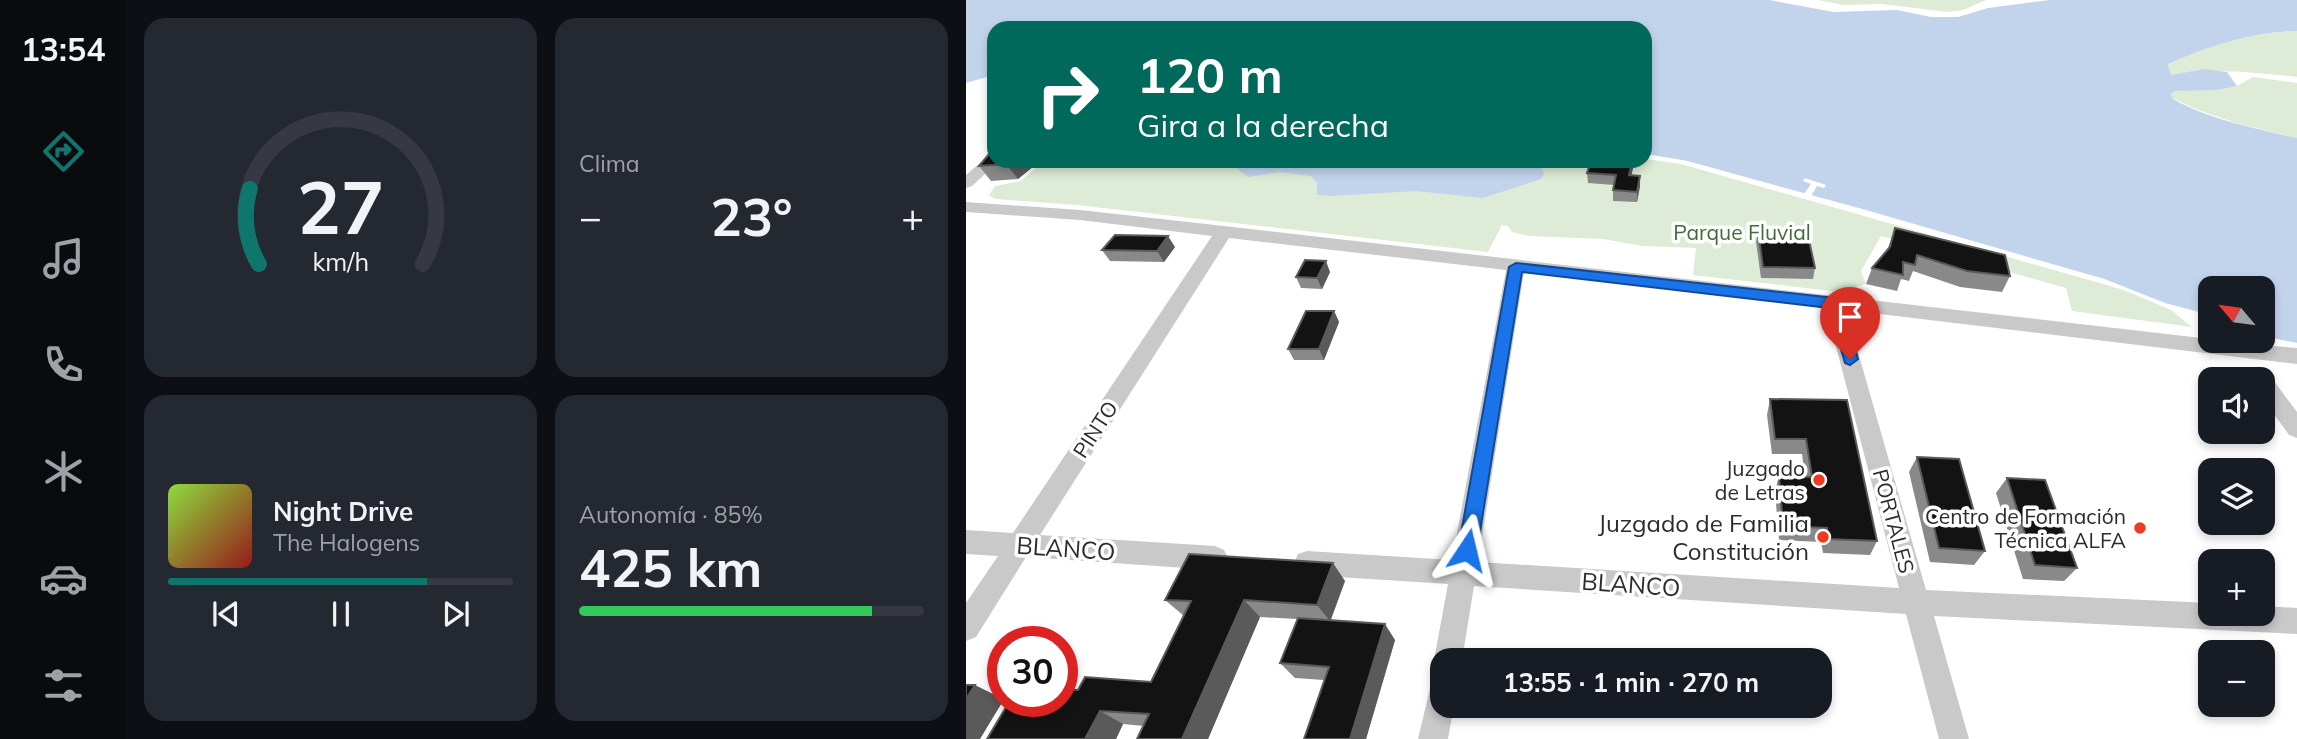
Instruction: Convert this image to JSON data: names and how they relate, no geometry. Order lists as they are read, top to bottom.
{
  "streets": {
    "street": ["PINTO", "PORTALES", "BLANCO"]
  },
  "crossings": [
    ["PINTO", "BLANCO"],
    ["PORTALES", "BLANCO"]
  ],
  "parks": ["Parque Fluvial"],
  "places": ["Juzgado de Letras", "Centro de Formación Técnica ALFA", "Juzgado de Familia Constitución"],
  "north": "top left",
  "page": {
    "tabs": "13:54",
    "tile": [
      "Clima",
      ["Autonomía · 85%", "425 km"]
    ],
    "turn": ["120 m", "Gira a la derecha"],
    "heat": ["−", "23°", "+"],
    "map_buttons": ["+", "−"],
    "song": ["Night Drive", "The Halogens"],
    "limit": "30",
    "trip": "13:55 · 1 min · 270 m",
    "gauge": ["27", "km/h"]
  }
}
